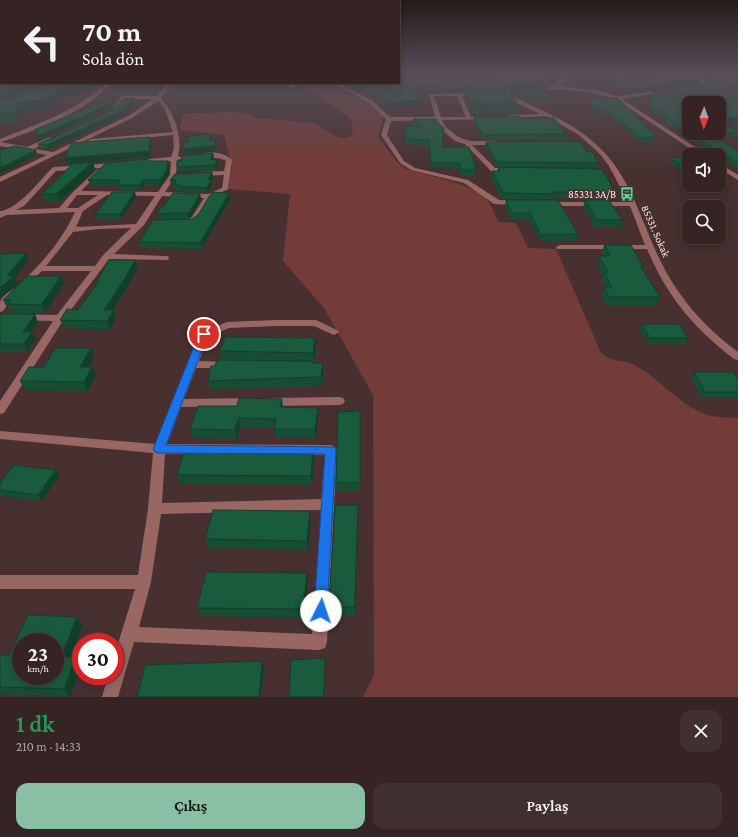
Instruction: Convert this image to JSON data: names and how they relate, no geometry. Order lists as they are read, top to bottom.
{
  "streets": {
    "street": ["85331. Sokak"]
  },
  "places": {
    "bus stop": ["85331 3A/B"]
  },
  "north": "bottom",
  "page": {
    "turn": ["70 m", "Sola dön"],
    "speed": "23 km/h",
    "limit": "30",
    "heading": ["1 dk", "210 m · 14:33"],
    "buttons": ["Çıkış", "Paylaş"]
  }
}
